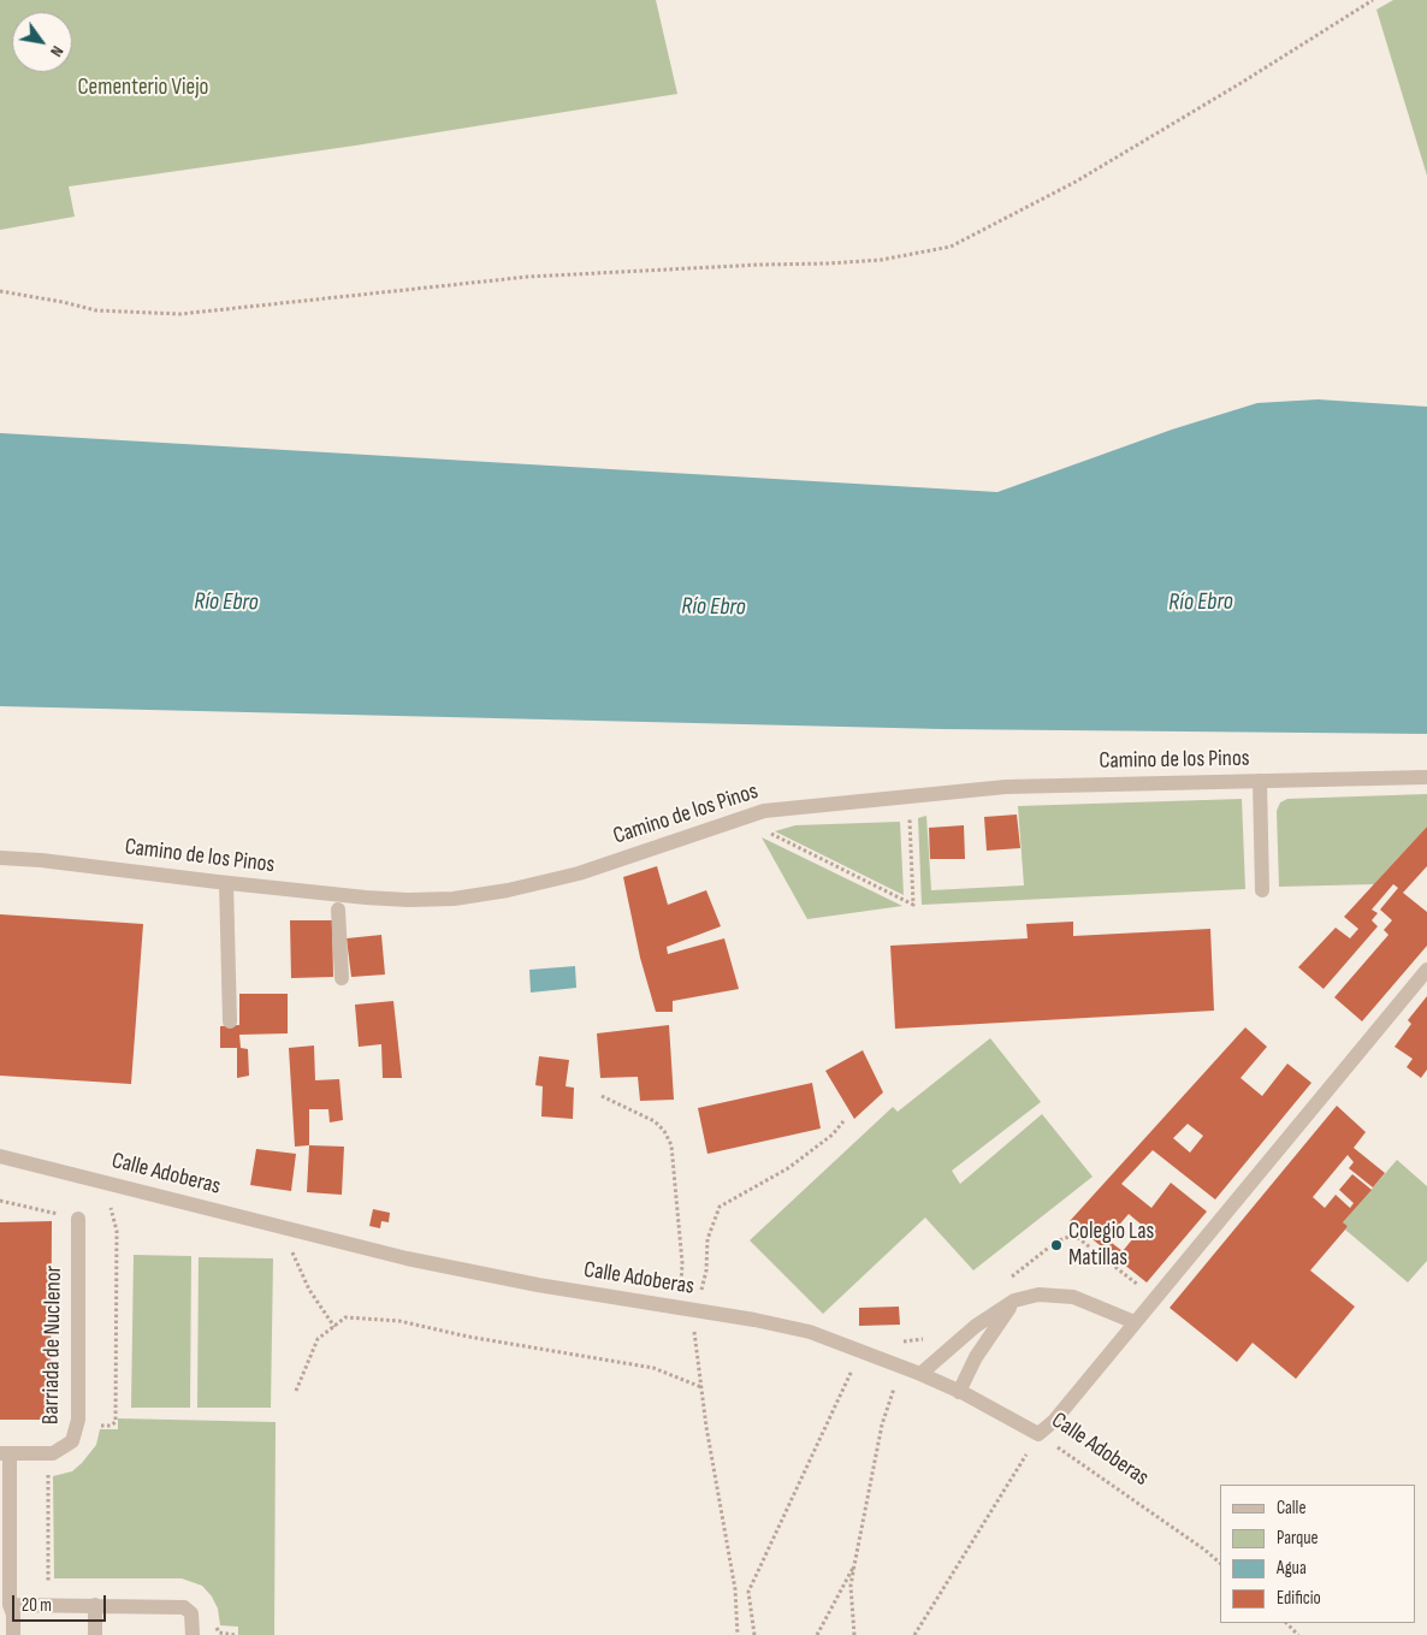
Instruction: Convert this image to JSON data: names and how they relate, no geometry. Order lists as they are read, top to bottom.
{
  "streets": {
    "street": ["Camino de los Pinos", "Calle Adoberas", "Barriada de Nuclenor"]
  },
  "water": ["Río Ebro"],
  "parks": ["Cementerio Viejo"],
  "places": ["Colegio Las Matillas"],
  "legend": [
    "Calle",
    "Parque",
    "Agua",
    "Edificio"
  ],
  "scale_bar": "20 m",
  "north": "bottom right"
}
